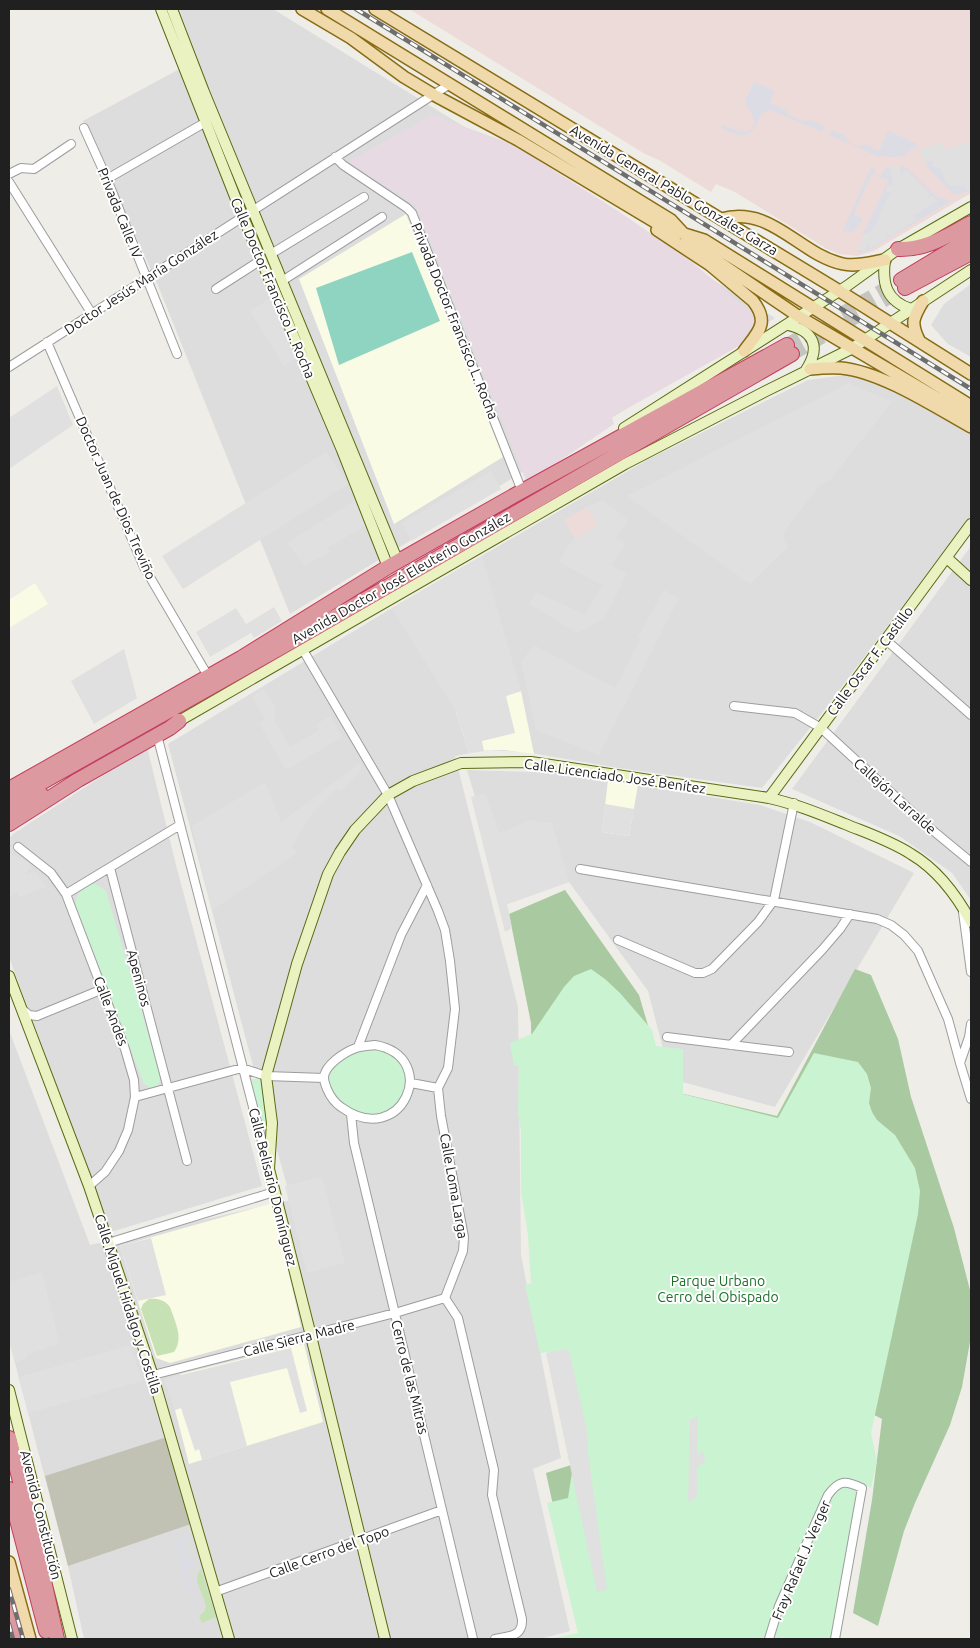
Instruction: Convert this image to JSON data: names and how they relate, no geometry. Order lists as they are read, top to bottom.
{
  "streets": {
    "highway": ["Avenida Doctor José Eleuterio González", "Avenida Constitución"],
    "main road": ["Avenida General Pablo González Garza"],
    "street": [
      "Privada Calle IV",
      "Doctor Jesús María González",
      "Calle Doctor Francisco L. Rocha",
      "Privada Doctor Francisco L. Rocha",
      "Doctor Juan de Dios Treviño",
      "Calle Oscar F. Castillo",
      "Calle Licenciado José Benítez",
      "Callejón Larralde",
      "Apeninos",
      "Calle Andes",
      "Calle Loma Larga",
      "Calle Belisario Domínguez",
      "Calle Miguel Hidalgo y Costilla",
      "Calle Sierra Madre",
      "Cerro de las Mitras",
      "Calle Cerro del Topo",
      "Fray Rafael J. Verger"
    ]
  },
  "crossings": [
    ["Avenida General Pablo González Garza", "Doctor Jesús María González"],
    ["Avenida General Pablo González Garza", "Avenida Doctor José Eleuterio González"],
    ["Privada Calle IV", "Doctor Jesús María González"],
    ["Doctor Jesús María González", "Calle Doctor Francisco L. Rocha"],
    ["Doctor Jesús María González", "Privada Doctor Francisco L. Rocha"],
    ["Doctor Jesús María González", "Doctor Juan de Dios Treviño"],
    ["Calle Doctor Francisco L. Rocha", "Avenida Doctor José Eleuterio González"],
    ["Privada Doctor Francisco L. Rocha", "Avenida Doctor José Eleuterio González"],
    ["Doctor Juan de Dios Treviño", "Avenida Doctor José Eleuterio González"],
    ["Calle Oscar F. Castillo", "Calle Licenciado José Benítez"],
    ["Calle Oscar F. Castillo", "Callejón Larralde"],
    ["Calle Licenciado José Benítez", "Calle Belisario Domínguez"],
    ["Calle Andes", "Calle Miguel Hidalgo y Costilla"],
    ["Calle Loma Larga", "Calle Sierra Madre"],
    ["Calle Belisario Domínguez", "Calle Sierra Madre"],
    ["Calle Belisario Domínguez", "Calle Cerro del Topo"],
    ["Calle Miguel Hidalgo y Costilla", "Calle Sierra Madre"],
    ["Calle Miguel Hidalgo y Costilla", "Calle Cerro del Topo"],
    ["Calle Sierra Madre", "Cerro de las Mitras"],
    ["Cerro de las Mitras", "Calle Cerro del Topo"]
  ],
  "parks": ["Parque Urbano Cerro del Obispado"]
}
